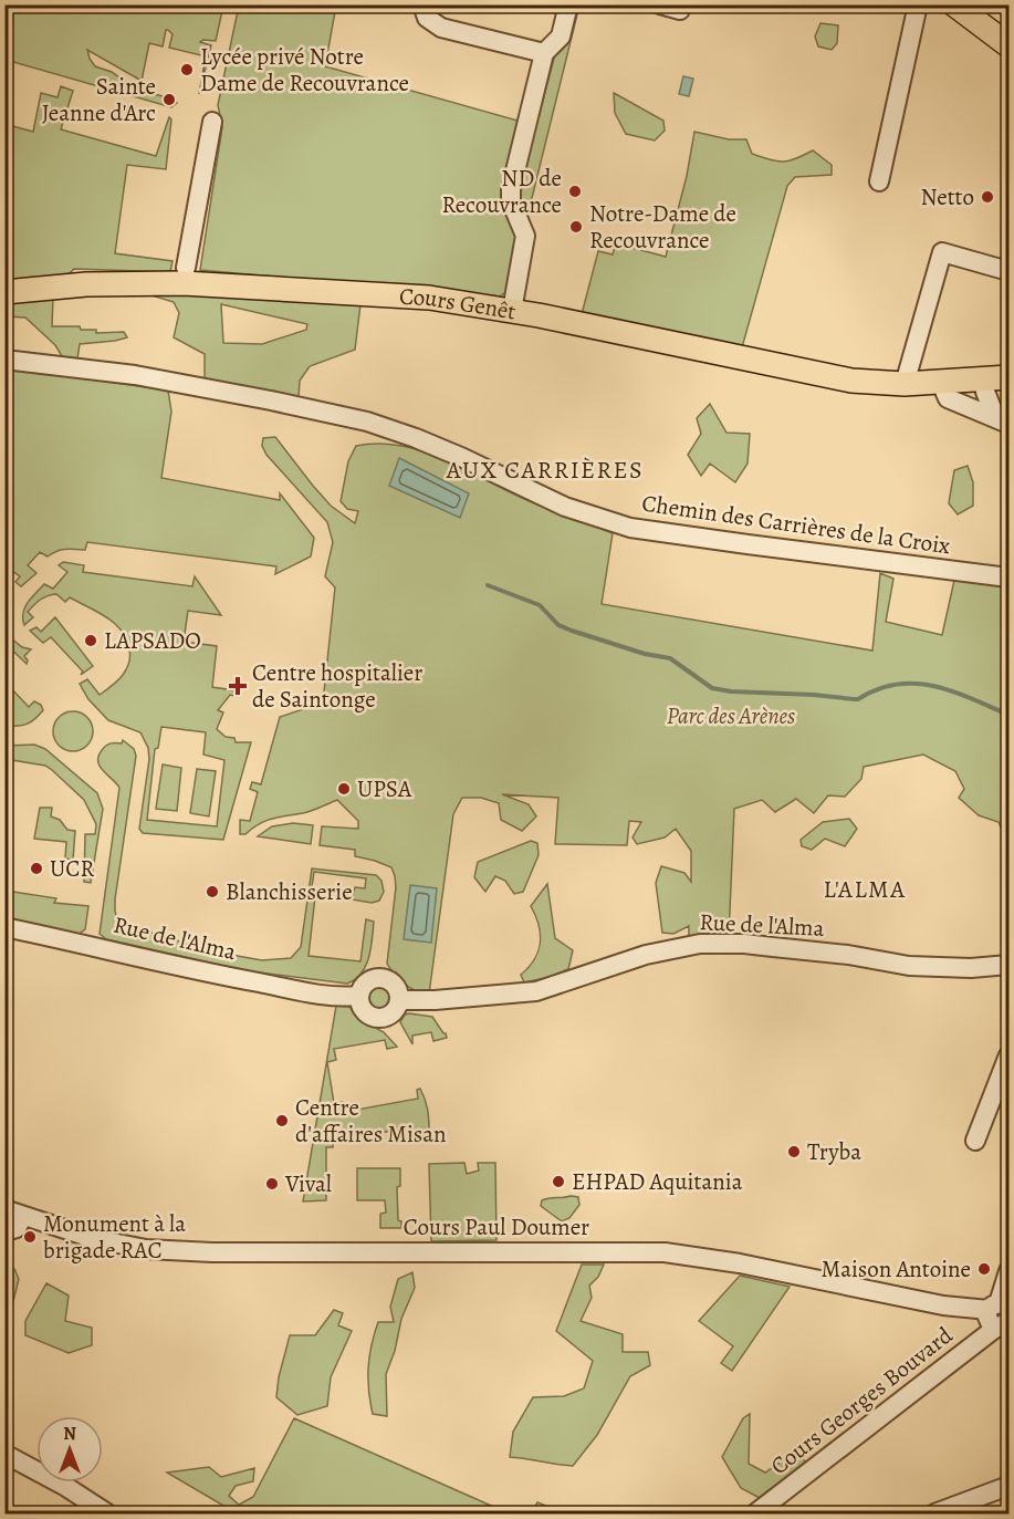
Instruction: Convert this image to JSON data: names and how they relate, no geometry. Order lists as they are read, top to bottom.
{
  "streets": {
    "main road": ["Cours Genêt"],
    "street": [
      "Chemin des Carrières de la Croix",
      "Rue de l'Alma",
      "Cours Paul Doumer",
      "Cours Georges Bouvard"
    ]
  },
  "districts": ["AUX CARRIÈRES", "L'ALMA"],
  "parks": ["Parc des Arènes"],
  "places": {
    "other": [
      "Lycée privé Notre Dame de Recouvrance",
      "Sainte Jeanne d'Arc",
      "ND de Recouvrance",
      "Netto",
      "Notre-Dame de Recouvrance",
      "LAPSADO",
      "UPSA",
      "UCR",
      "Blanchisserie",
      "Centre d'affaires Misan",
      "Tryba",
      "EHPAD Aquitania",
      "Vival",
      "Monument à la brigade RAC",
      "Maison Antoine"
    ],
    "health": ["Centre hospitalier de Saintonge"]
  },
  "north": "top"
}
